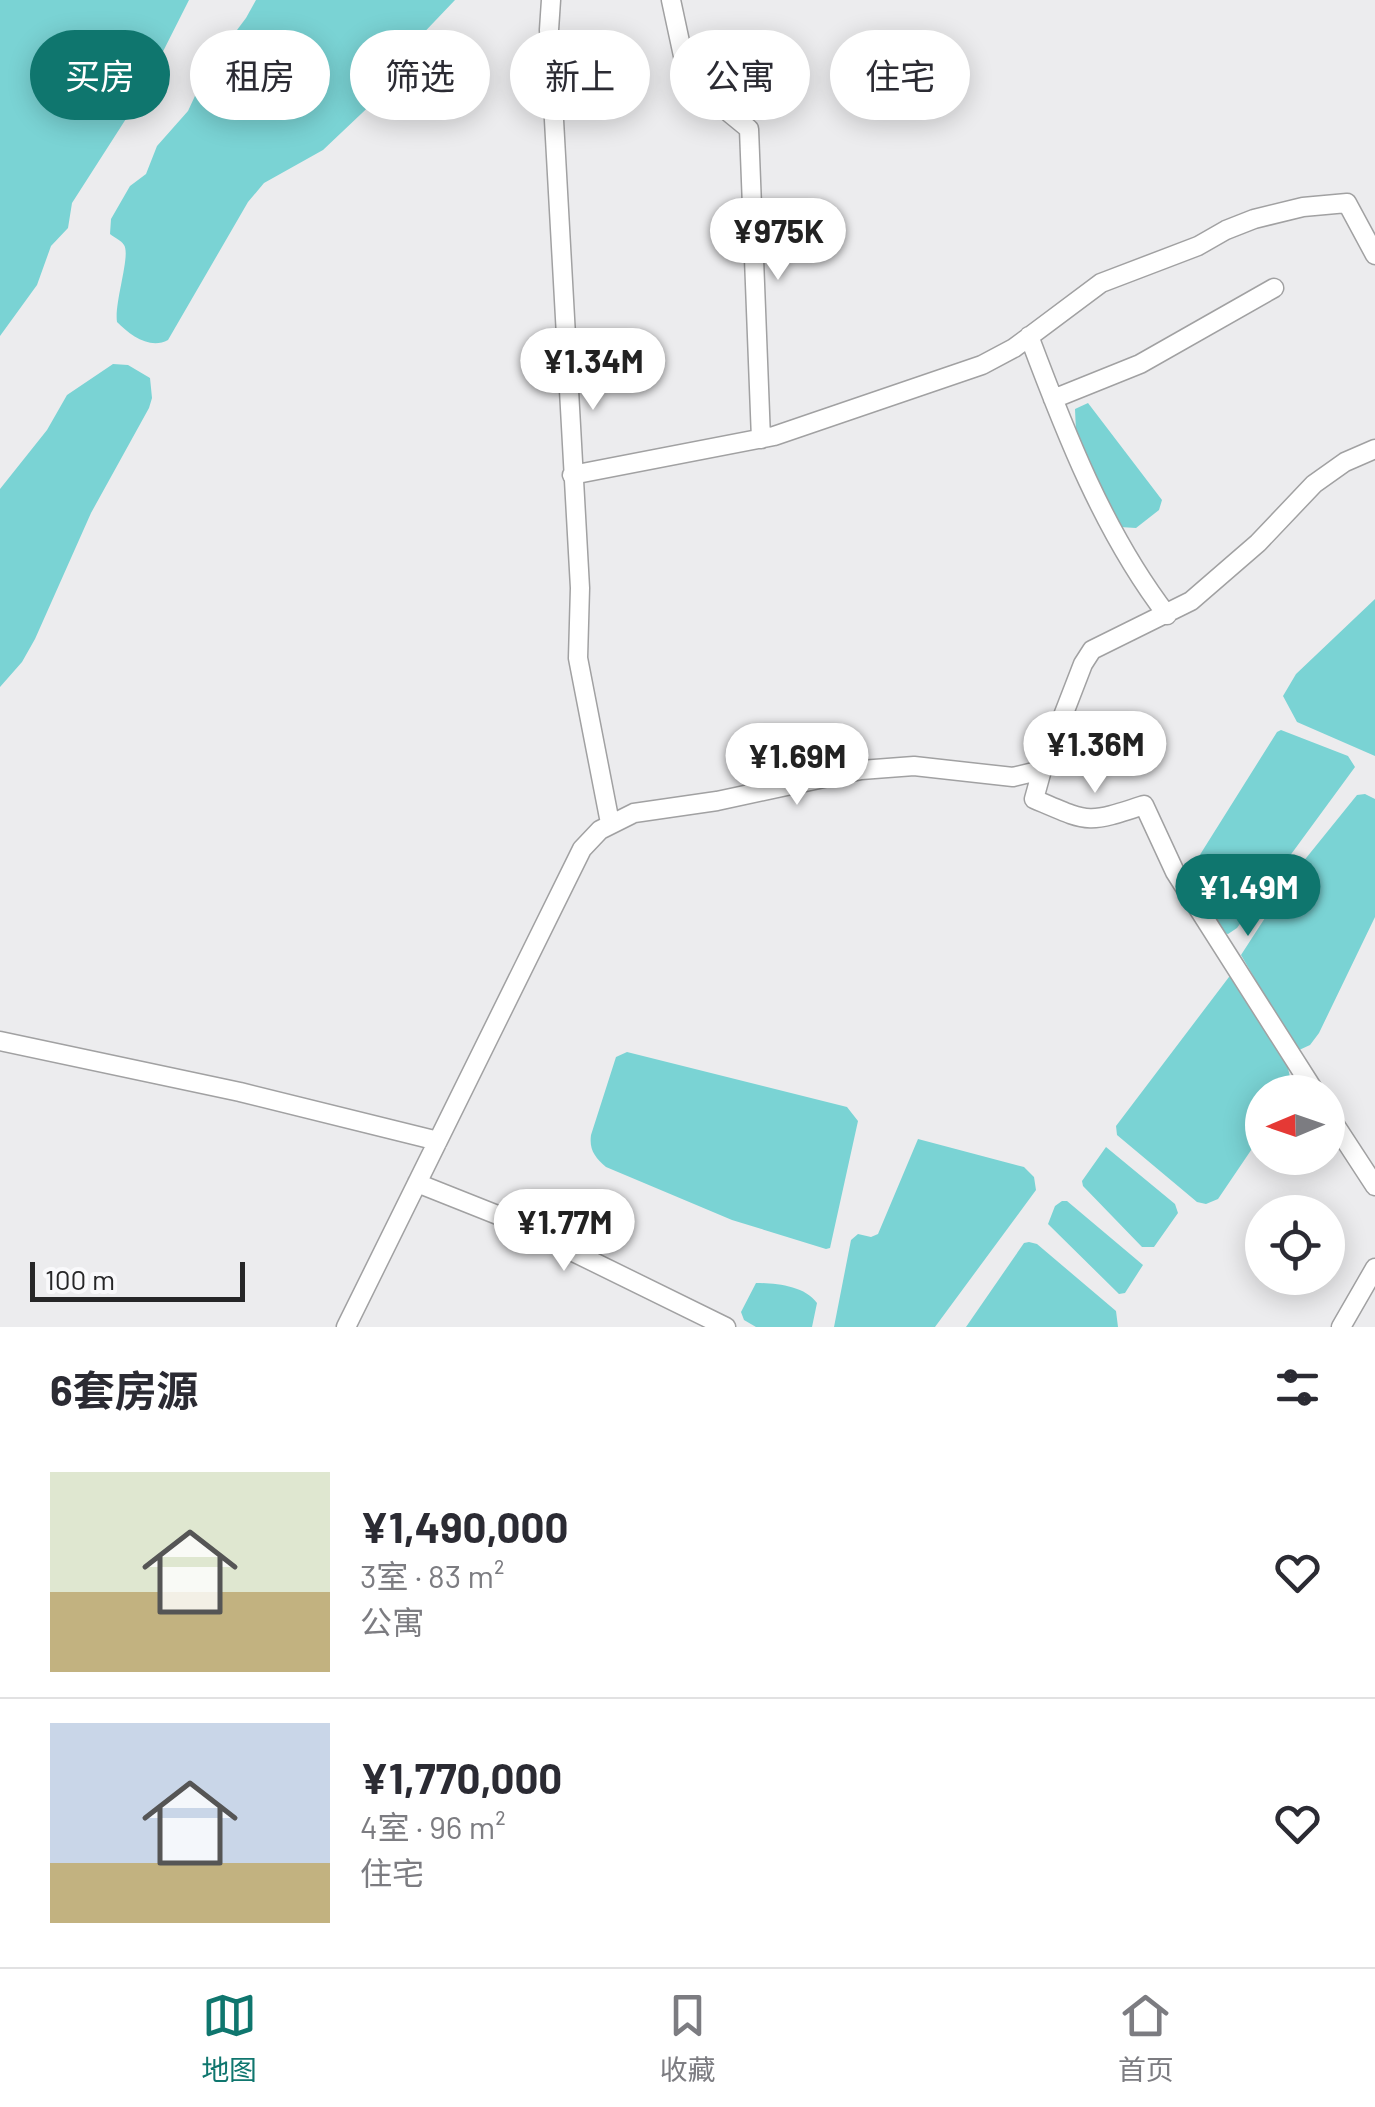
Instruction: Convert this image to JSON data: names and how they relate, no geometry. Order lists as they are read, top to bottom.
{
  "scale_bar": "100 m",
  "north": "left",
  "page": {
    "chip": [
      "买房",
      "租房",
      "筛选",
      "新上",
      "公寓",
      "住宅"
    ],
    "price": [
      "¥975K",
      "¥1.34M",
      "¥1.36M",
      "¥1.69M",
      "¥1.49M",
      "¥1.77M"
    ],
    "scale": "100 m",
    "heading": "6套房源",
    "list": [
      {
        "name": "¥1,490,000",
        "note": "3室 · 83 m² · 公寓"
      },
      {
        "name": "¥1,770,000",
        "note": "4室 · 96 m² · 住宅"
      }
    ],
    "tabs": ["地图", "收藏", "首页"]
  }
}
